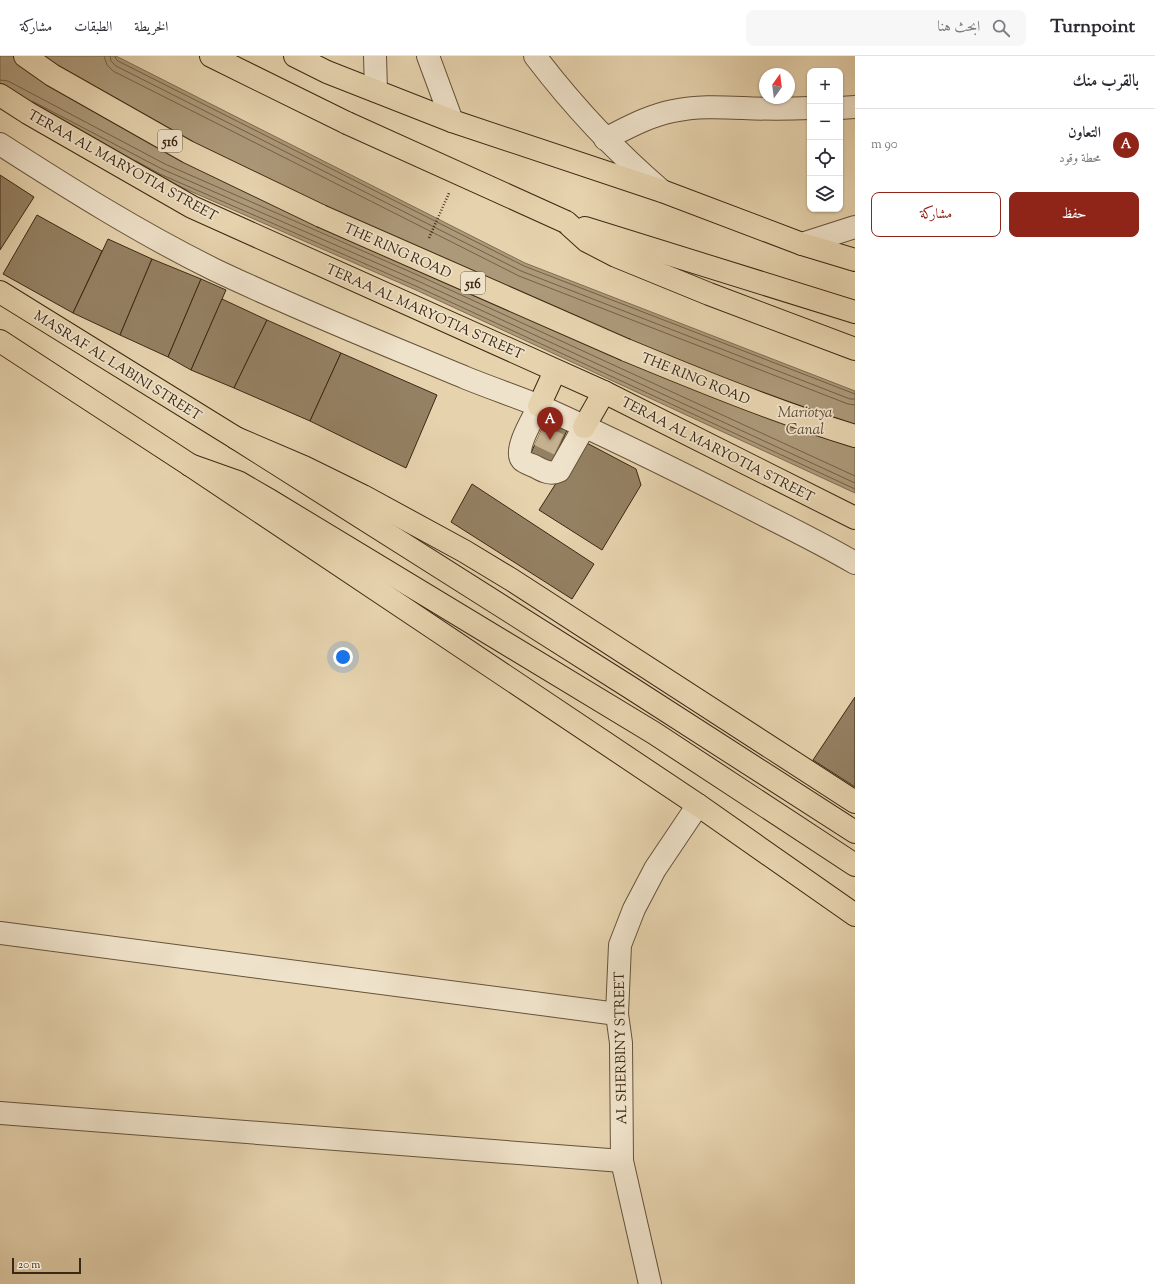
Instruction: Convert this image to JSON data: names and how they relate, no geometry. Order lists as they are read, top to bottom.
{
  "streets": {
    "main road": [
      "516",
      "TERAA AL MARYOTIA STREET",
      "THE RING ROAD",
      "MASRAF AL LABINI STREET"
    ],
    "street": ["AL SHERBINY STREET"]
  },
  "water": ["Mariotya Canal"],
  "scale_bar": "20 m",
  "north": "top",
  "page": {
    "header": "Turnpoint",
    "search": "ابحث هنا",
    "nav": ["الخريطة", "الطبقات", "مشاركة"],
    "heading": "بالقرب منك",
    "map_buttons": ["+", "−"],
    "list": [
      {
        "mark": "A",
        "name": "التعاون",
        "note": "محطة وقود",
        "value": "90 m"
      }
    ],
    "buttons": ["حفظ", "مشاركة"],
    "pins": "A",
    "scale": "20 m"
  }
}
